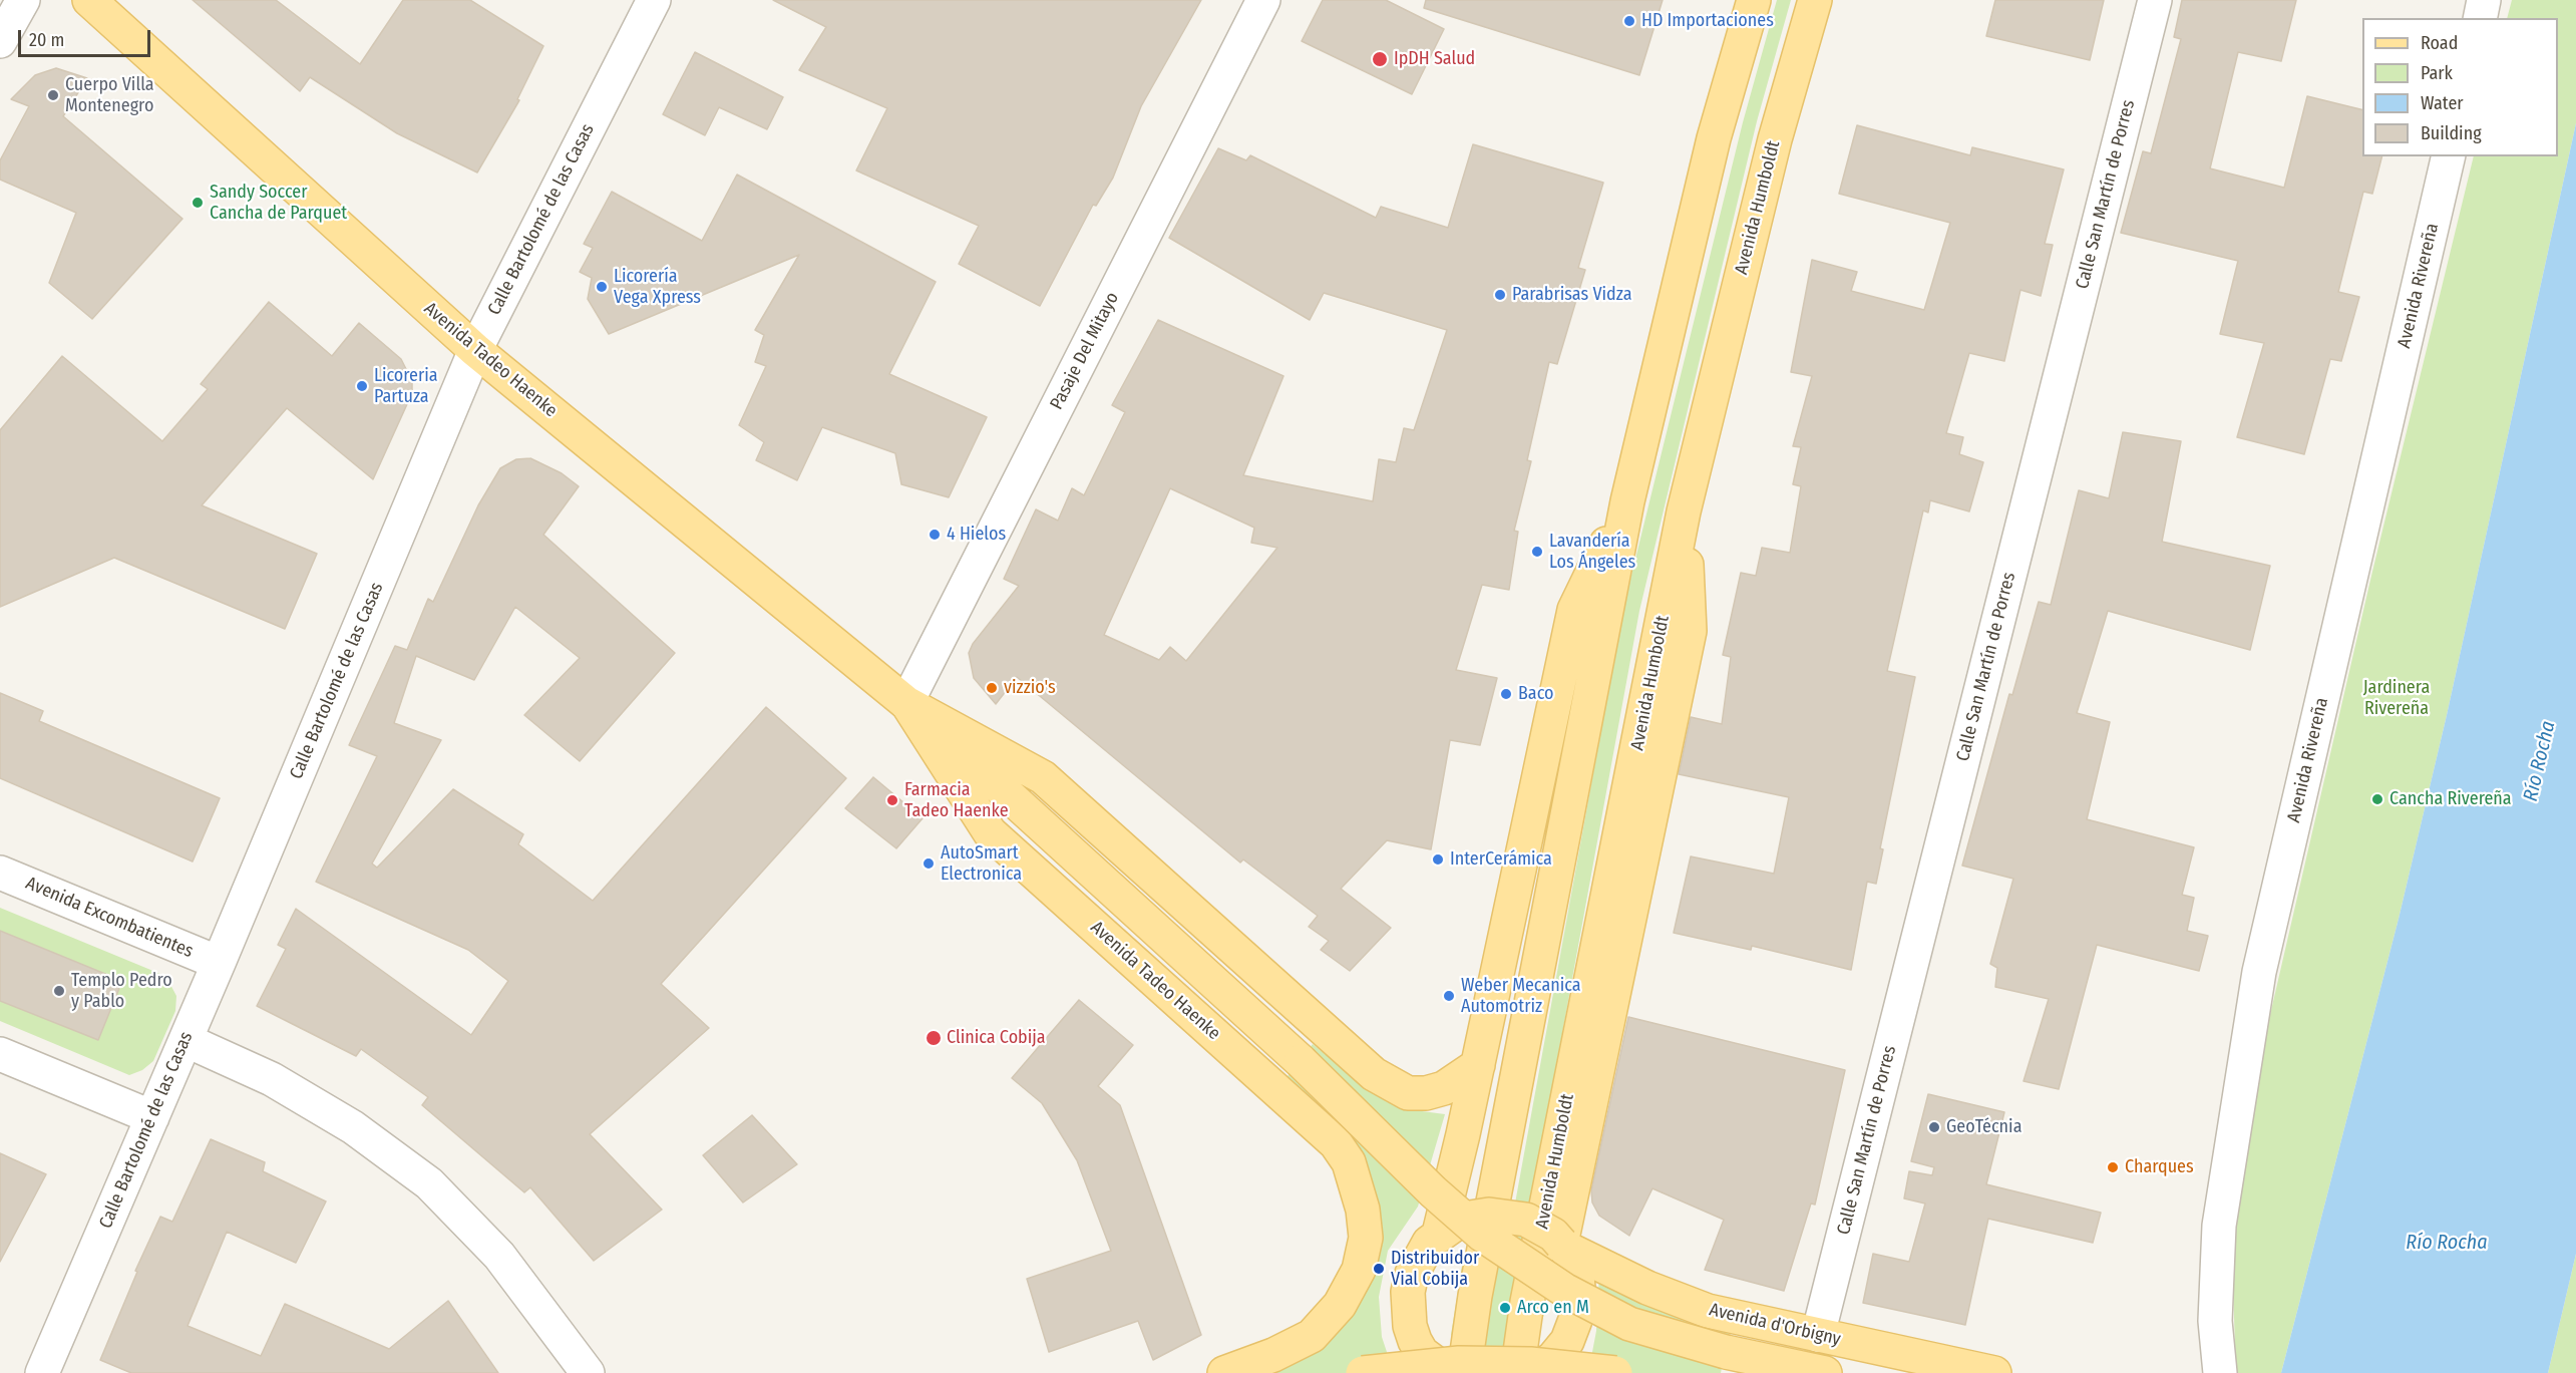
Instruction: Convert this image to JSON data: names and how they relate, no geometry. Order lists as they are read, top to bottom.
{
  "streets": {
    "main road": ["Avenida Humboldt", "Avenida Tadeo Haenke", "Avenida d'Orbigny"],
    "street": [
      "Calle San Martín de Porres",
      "Calle Bartolomé de las Casas",
      "Avenida Rivereña",
      "Pasaje Del Mitayo",
      "Avenida Excombatientes"
    ]
  },
  "crossings": [
    ["Calle San Martín de Porres", "Avenida d'Orbigny"],
    ["Calle Bartolomé de las Casas", "Avenida Tadeo Haenke"],
    ["Calle Bartolomé de las Casas", "Avenida Excombatientes"],
    ["Pasaje Del Mitayo", "Avenida Tadeo Haenke"]
  ],
  "water": ["Río Rocha"],
  "parks": ["Jardinera Rivereña"],
  "places": [
    "HD Importaciones",
    "IpDH Salud",
    "Cuerpo Villa Montenegro",
    "Sandy Soccer Cancha de Parquet",
    "Licorería Vega Xpress",
    "Parabrisas Vidza",
    "Licoreria Partuza",
    "4 Hielos",
    "Lavandería Los Ángeles",
    "vizzio's",
    "Baco",
    "Cancha Rivereña",
    "Farmacia Tadeo Haenke",
    "InterCerámica",
    "AutoSmart Electronica",
    "Templo Pedro y Pablo",
    "Weber Mecanica Automotriz",
    "Clinica Cobija",
    "GeoTécnia",
    "Charques",
    "Distribuidor Vial Cobija",
    "Arco en M"
  ],
  "legend": [
    "Road",
    "Park",
    "Water",
    "Building"
  ],
  "scale_bar": "20 m"
}
